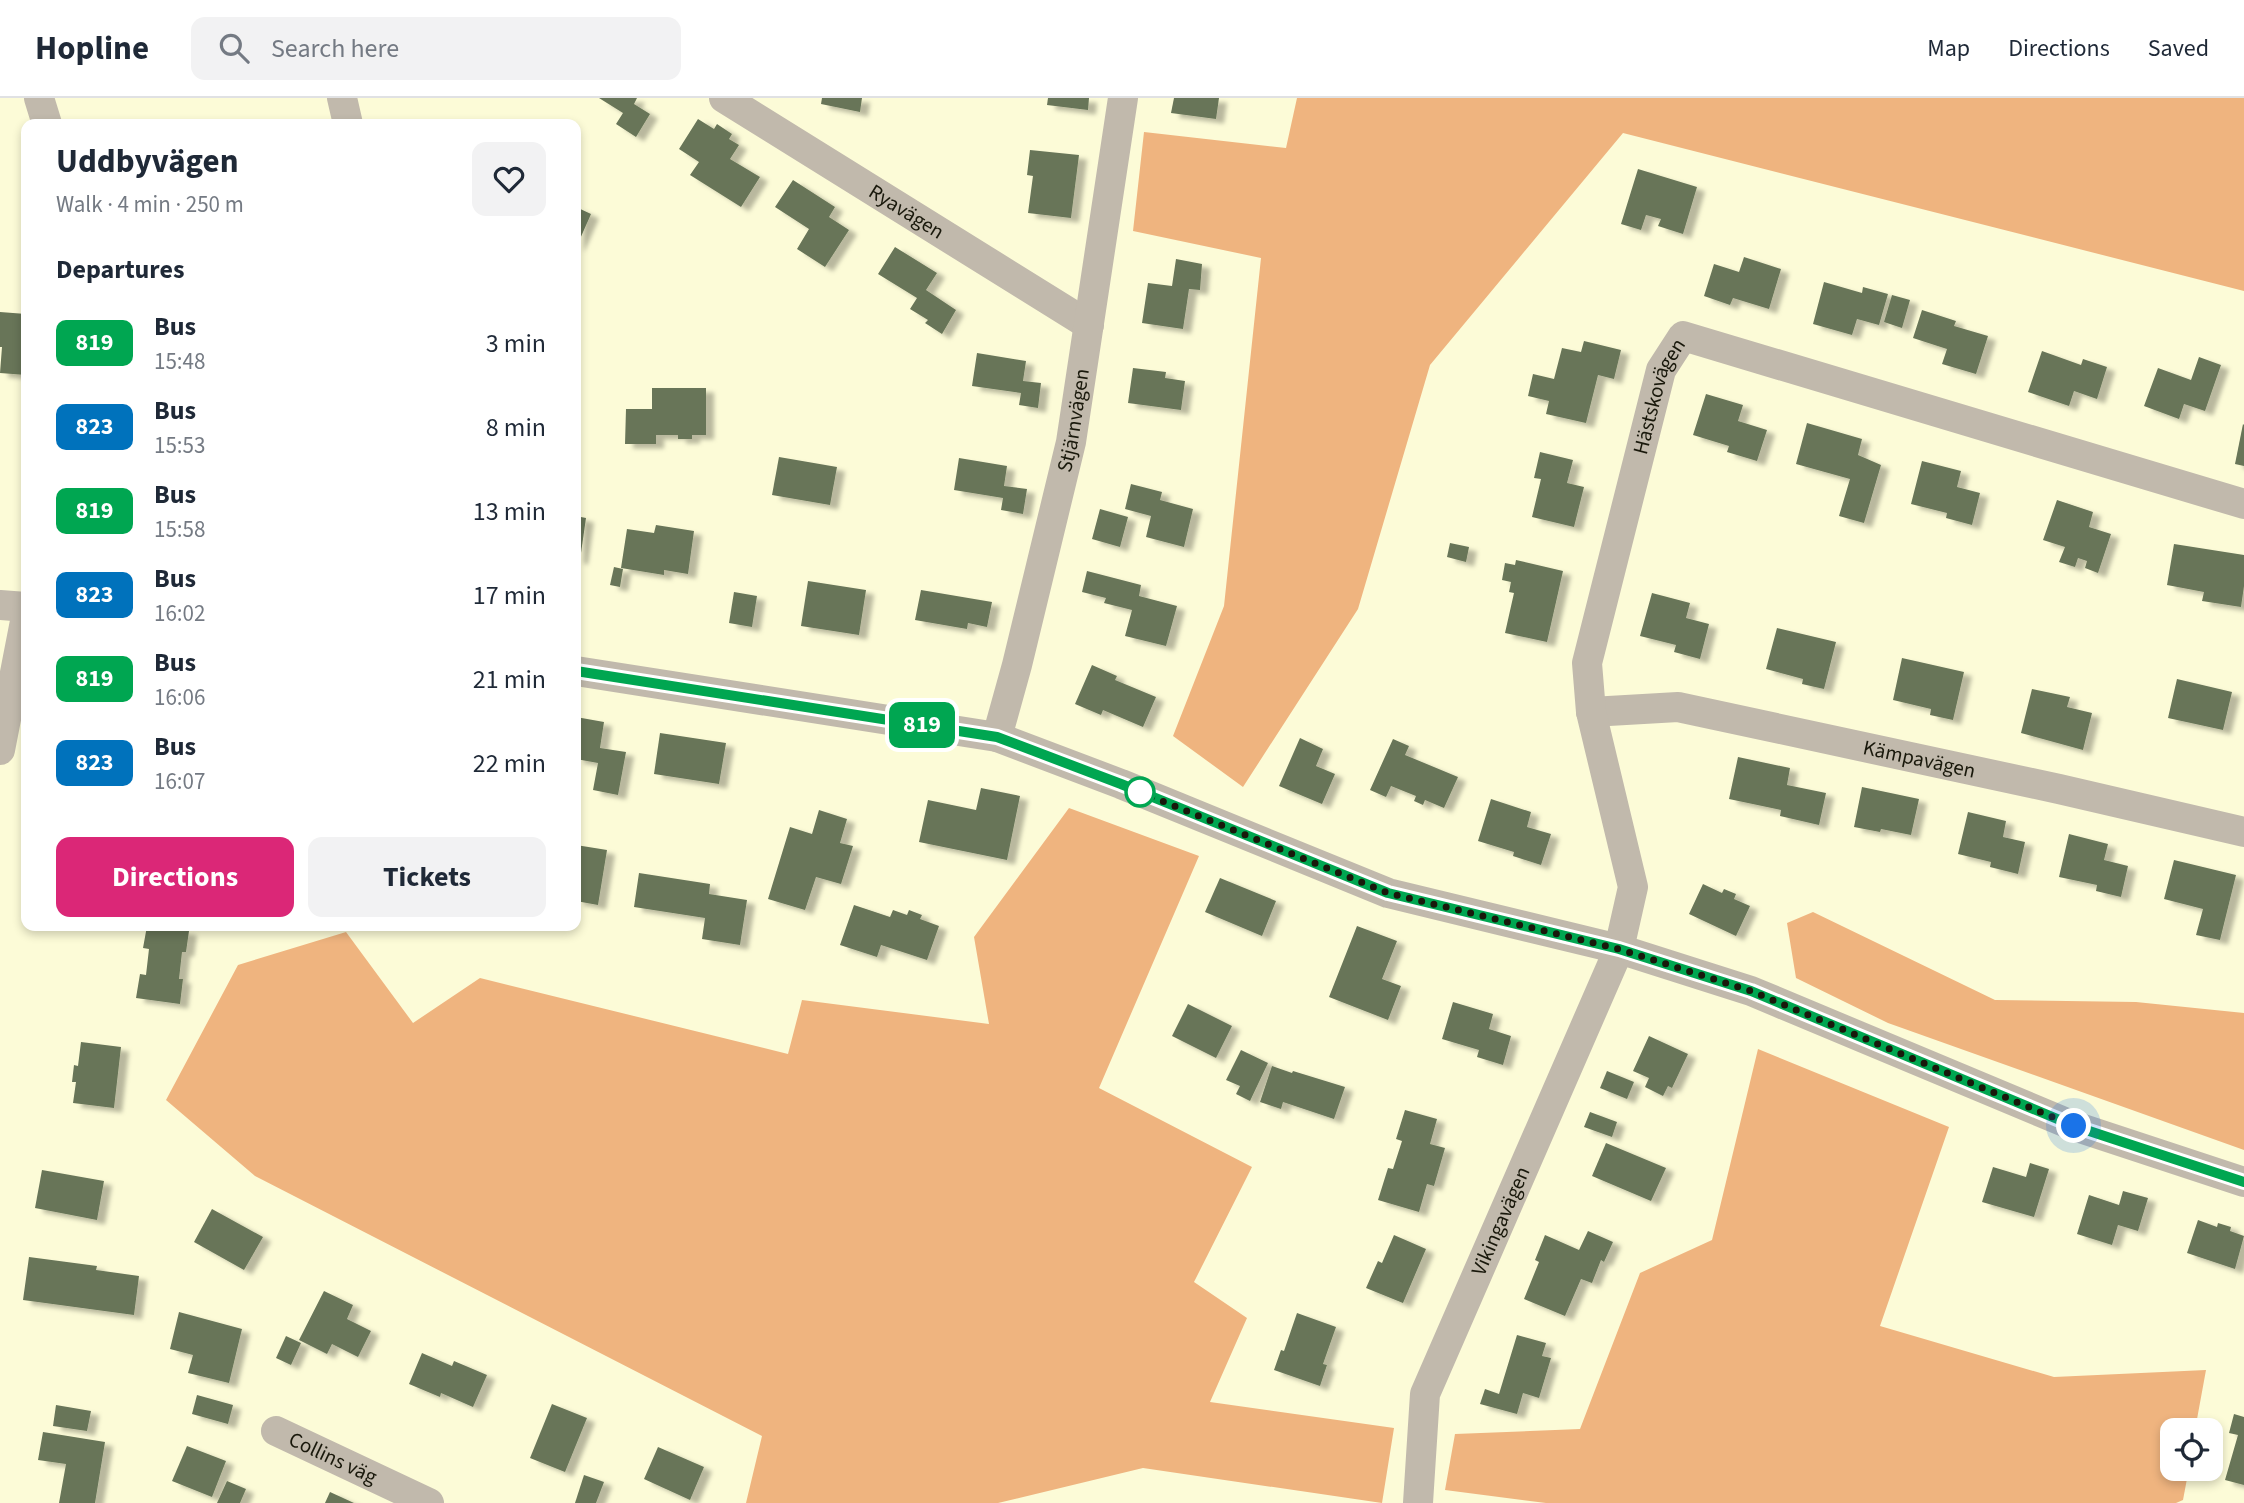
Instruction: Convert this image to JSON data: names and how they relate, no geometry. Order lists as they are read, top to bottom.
{
  "streets": {
    "street": [
      "Ryavägen",
      "Hästskovägen",
      "Stjärnvägen",
      "Kämpavägen",
      "Vikingavägen",
      "Collins väg"
    ]
  },
  "crossings": [
    ["Ryavägen", "Stjärnvägen"],
    ["Hästskovägen", "Kämpavägen"],
    ["Hästskovägen", "Vikingavägen"]
  ],
  "lines": ["bus line 819"],
  "page": {
    "header": "Hopline",
    "search": "Search here",
    "nav": ["Map", "Directions", "Saved"],
    "on_map": "819",
    "heading": [
      ["Uddbyvägen", "Walk · 4 min · 250 m"],
      "Departures"
    ],
    "list": [
      {
        "mark": "819",
        "name": "Bus",
        "note": "15:48",
        "value": "3 min"
      },
      {
        "mark": "823",
        "name": "Bus",
        "note": "15:53",
        "value": "8 min"
      },
      {
        "mark": "819",
        "name": "Bus",
        "note": "15:58",
        "value": "13 min"
      },
      {
        "mark": "823",
        "name": "Bus",
        "note": "16:02",
        "value": "17 min"
      },
      {
        "mark": "819",
        "name": "Bus",
        "note": "16:06",
        "value": "21 min"
      },
      {
        "mark": "823",
        "name": "Bus",
        "note": "16:07",
        "value": "22 min"
      }
    ],
    "buttons": ["Directions", "Tickets"]
  }
}
